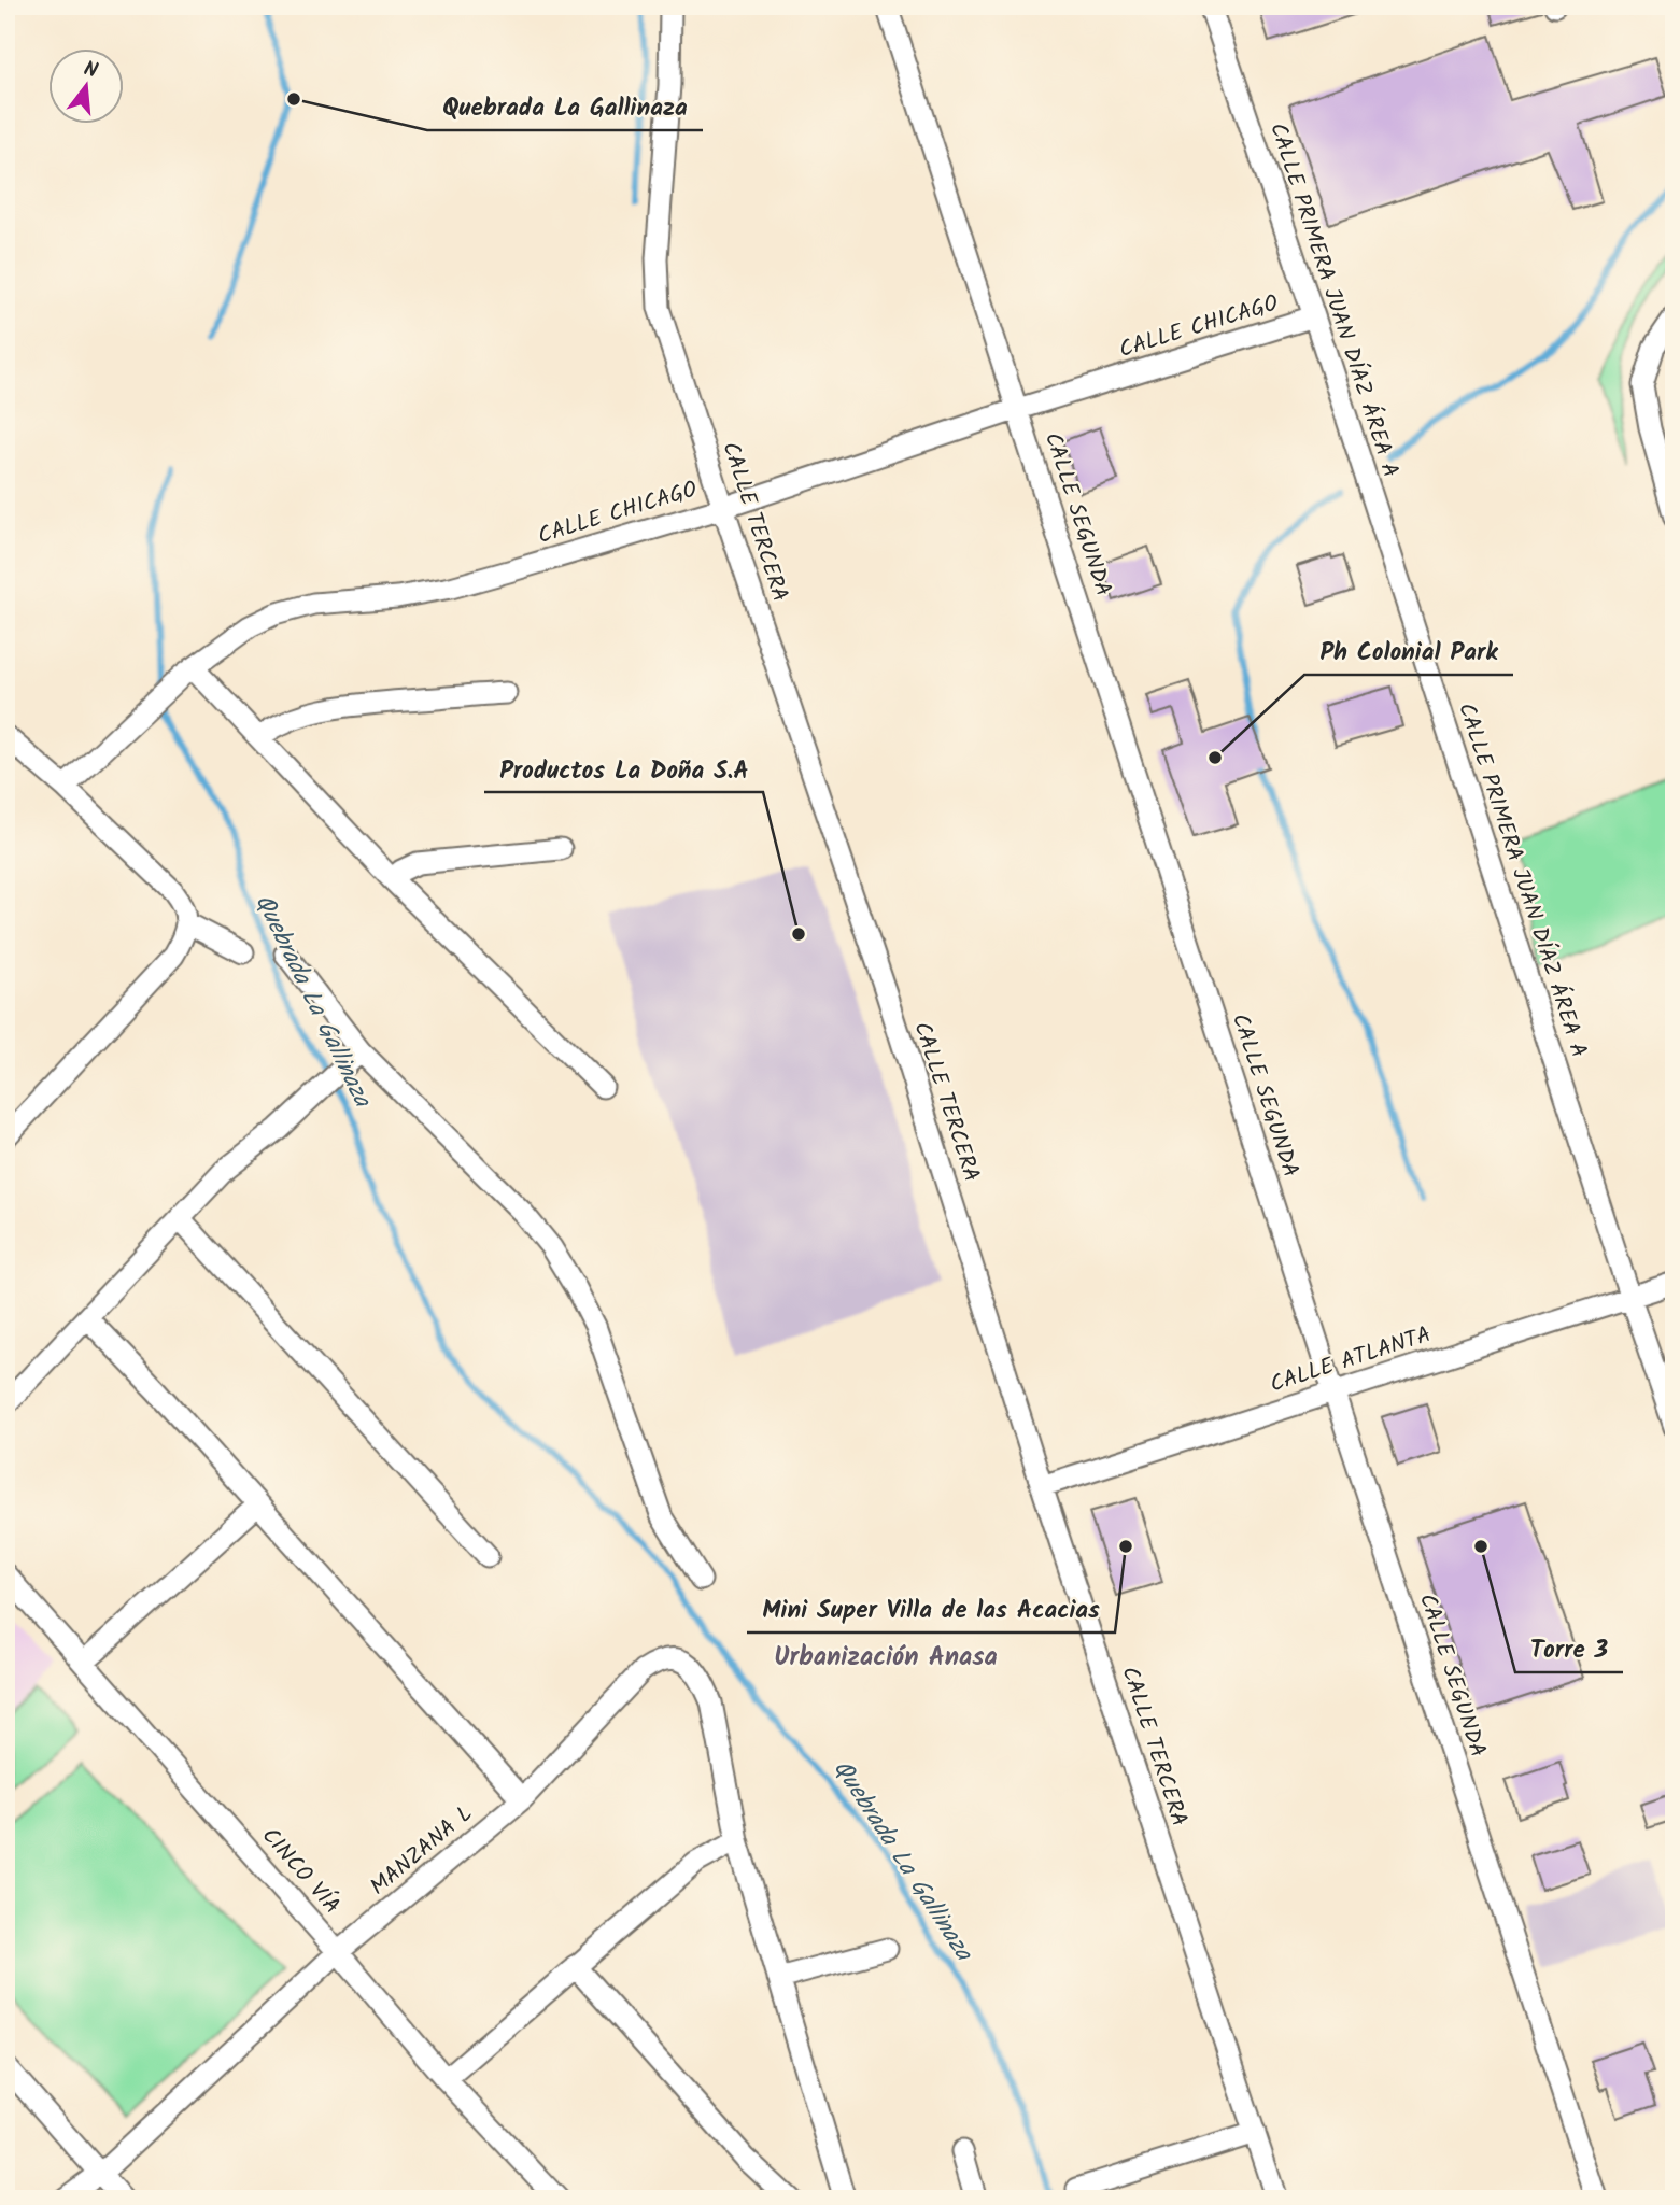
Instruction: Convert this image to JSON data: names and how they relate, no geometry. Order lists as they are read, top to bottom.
{
  "streets": {
    "street": [
      "CALLE PRIMERA JUAN DÍAZ ÁREA A",
      "CALLE CHICAGO",
      "CALLE SEGUNDA",
      "CALLE TERCERA",
      "CALLE ATLANTA",
      "MANZANA L",
      "CINCO VÍA"
    ]
  },
  "crossings": [
    ["CALLE PRIMERA JUAN DÍAZ ÁREA A", "CALLE CHICAGO"],
    ["CALLE PRIMERA JUAN DÍAZ ÁREA A", "CALLE ATLANTA"],
    ["CALLE CHICAGO", "CALLE SEGUNDA"],
    ["CALLE CHICAGO", "CALLE TERCERA"],
    ["CALLE SEGUNDA", "CALLE ATLANTA"],
    ["CALLE TERCERA", "CALLE ATLANTA"],
    ["MANZANA L", "CINCO VÍA"]
  ],
  "districts": ["Urbanización Anasa"],
  "water": ["Quebrada La Gallinaza"],
  "places": [
    "Quebrada La Gallinaza",
    "Ph Colonial Park",
    "Productos La Doña S.A",
    "Mini Super Villa de las Acacias",
    "Torre 3"
  ],
  "north": "top"
}
